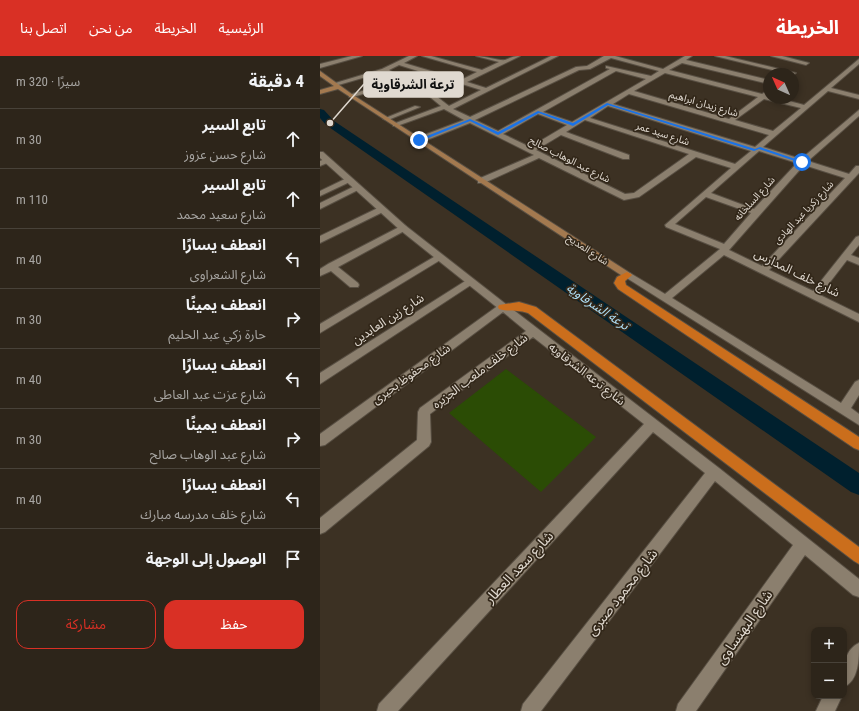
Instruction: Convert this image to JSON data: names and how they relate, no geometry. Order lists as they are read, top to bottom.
{
  "streets": {
    "main road": ["شارع المديح"],
    "street": [
      "شارع زيدان ابراهيم",
      "شارع سيد عمر",
      "شارع عبد الوهاب صالح",
      "شارع السلخانه",
      "شارع زكريا عبد الهادى",
      "شارع خلف المدارس",
      "شارع زين العابدين",
      "شارع خلف ملعب الجزيره",
      "شارع محفوظ بحيرى",
      "شارع ترعه الشرقاويه",
      "شارع سعد العطار",
      "شارع محمود صبرى",
      "شارع البهنساوى"
    ]
  },
  "crossings": [
    ["شارع سيد عمر", "شارع عبد الوهاب صالح"],
    ["شارع السلخانه", "شارع المديح"],
    ["شارع السلخانه", "شارع خلف المدارس"],
    ["شارع زكريا عبد الهادى", "شارع خلف المدارس"],
    ["شارع زين العابدين", "شارع ترعه الشرقاويه"],
    ["شارع خلف ملعب الجزيره", "شارع ترعه الشرقاويه"],
    ["شارع محفوظ بحيرى", "شارع ترعه الشرقاويه"],
    ["شارع ترعه الشرقاويه", "شارع سعد العطار"],
    ["شارع ترعه الشرقاويه", "شارع محمود صبرى"],
    ["شارع ترعه الشرقاويه", "شارع البهنساوى"]
  ],
  "water": ["ترعة الشرقاوية"],
  "places": ["ترعة الشرقاوية"],
  "north": "top left",
  "page": {
    "header": "الخريطة",
    "nav": [
      "الرئيسية",
      "الخريطة",
      "من نحن",
      "اتصل بنا"
    ],
    "heading": ["4 دقيقة", "سيرًا · 320 m"],
    "list": [
      ["تابع السير", "شارع حسن عزوز", "30 m"],
      ["تابع السير", "شارع سعيد محمد", "110 m"],
      ["انعطف يسارًا", "شارع الشعراوى", "40 m"],
      ["انعطف يمينًا", "حارة زكي عبد الحليم", "30 m"],
      ["انعطف يسارًا", "شارع عزت عبد العاطى", "40 m"],
      ["انعطف يمينًا", "شارع عبد الوهاب صالح", "30 m"],
      ["انعطف يسارًا", "شارع خلف مدرسه مبارك", "40 m"],
      "الوصول إلى الوجهة"
    ],
    "buttons": ["حفظ", "مشاركة"],
    "map_buttons": ["+", "−"]
  }
}
